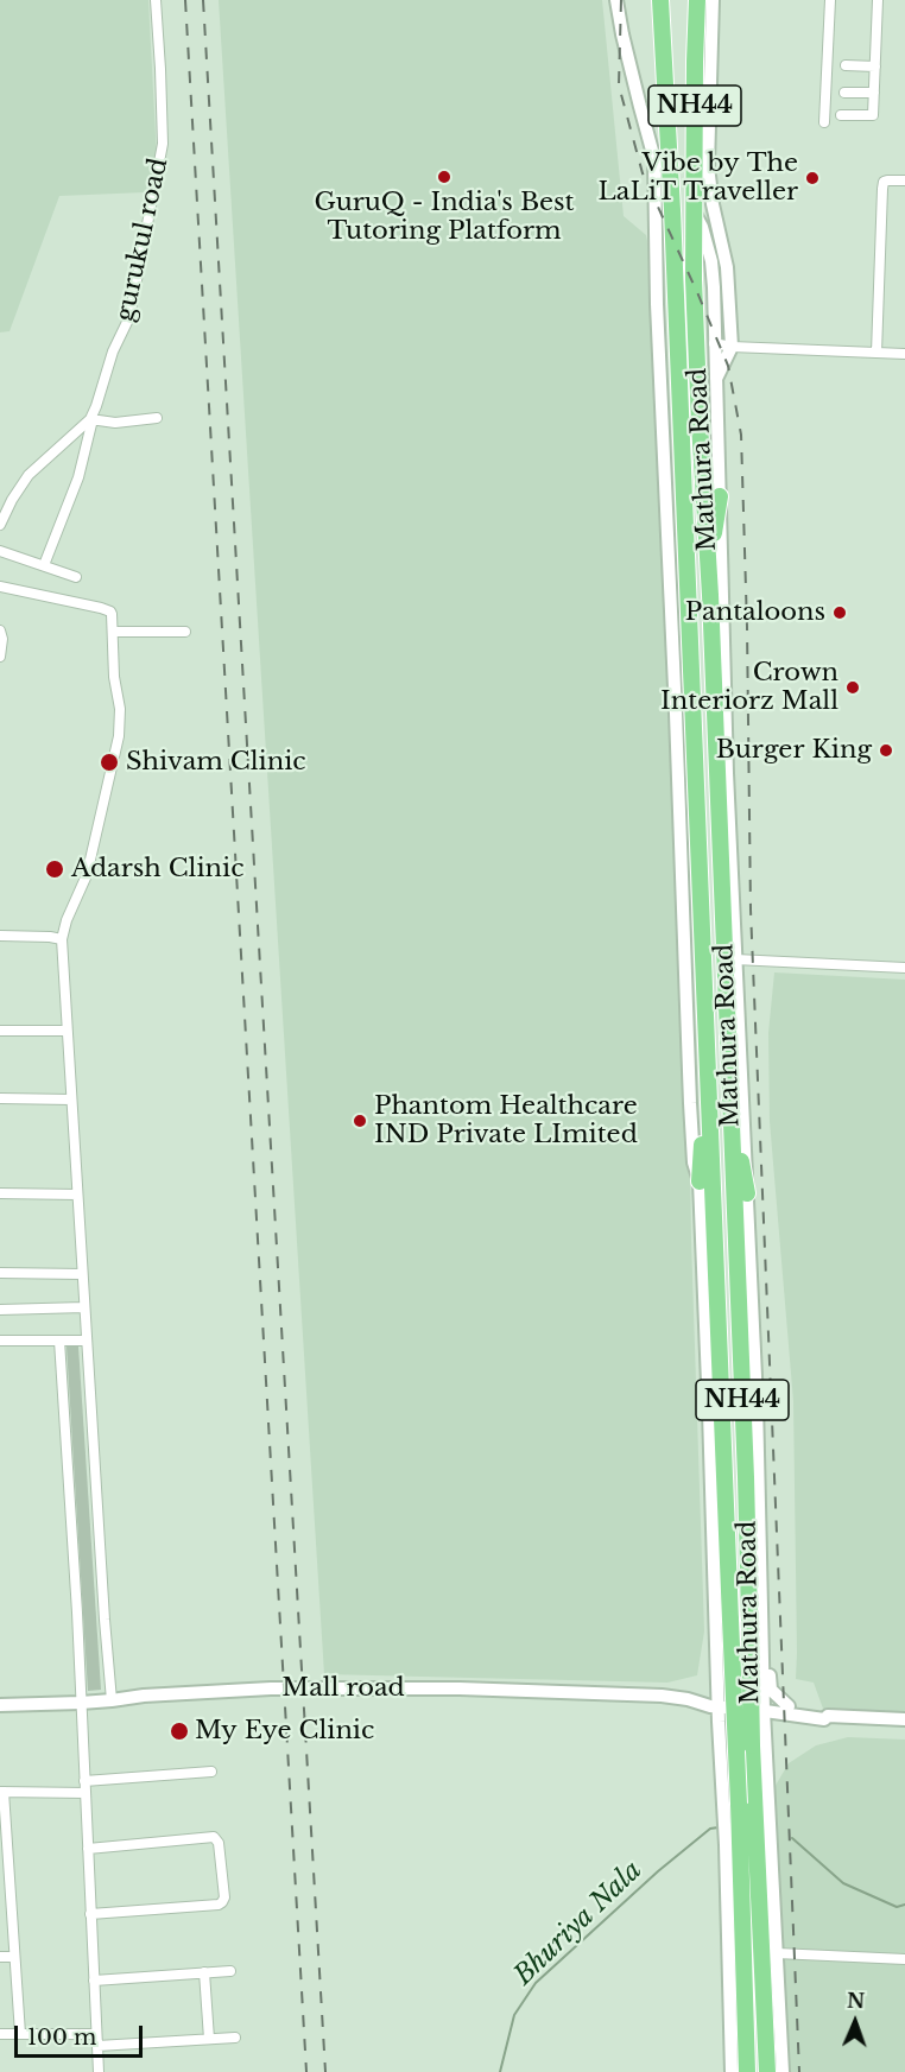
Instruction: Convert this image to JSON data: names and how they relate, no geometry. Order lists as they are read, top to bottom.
{
  "streets": {
    "highway": ["NH44", "Mathura Road"],
    "main road": ["Mall road"],
    "street": ["gurukul road"]
  },
  "water": ["Bhuriya Nala"],
  "places": [
    "GuruQ - India's Best Tutoring Platform",
    "Vibe by The LaLiT Traveller",
    "Pantaloons",
    "Crown Interiorz Mall",
    "Burger King",
    "Shivam Clinic",
    "Adarsh Clinic",
    "Phantom Healthcare IND Private LImited",
    "My Eye Clinic"
  ],
  "scale_bar": "100 m",
  "north": "top"
}
